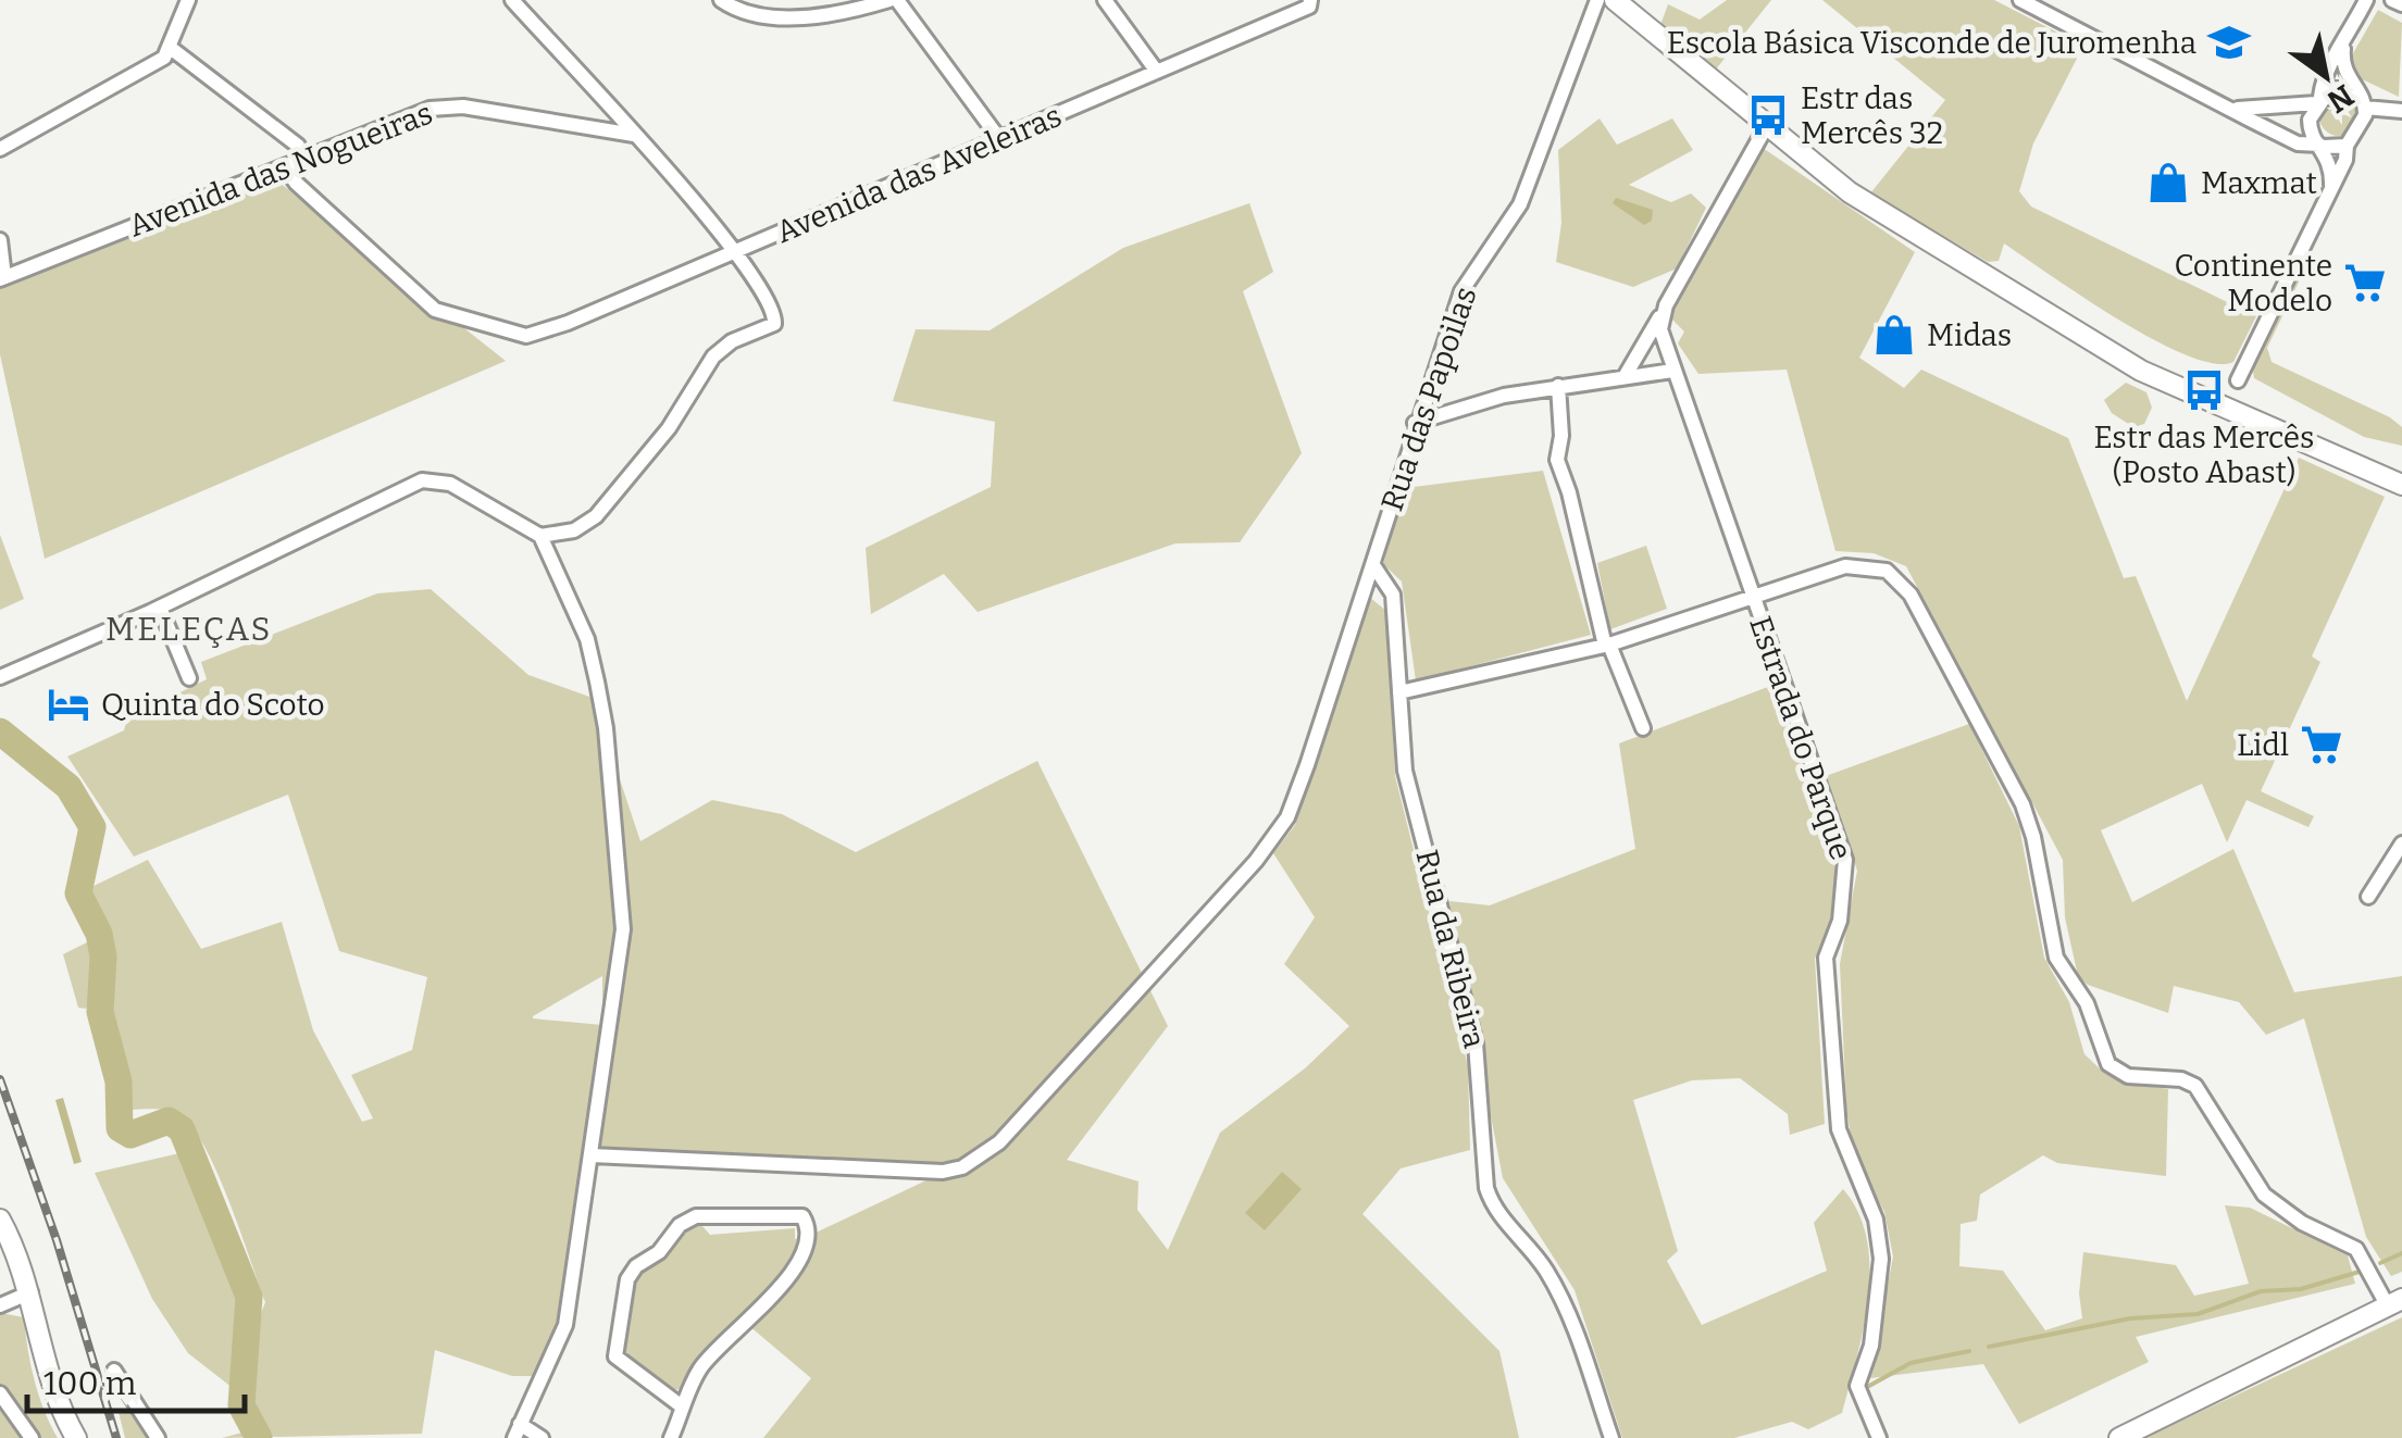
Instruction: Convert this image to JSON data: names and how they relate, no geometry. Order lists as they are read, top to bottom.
{
  "streets": {
    "street": [
      "Avenida das Nogueiras",
      "Avenida das Aveleiras",
      "Rua das Papoilas",
      "Estrada do Parque",
      "Rua da Ribeira"
    ]
  },
  "crossings": [
    ["Avenida das Nogueiras", "Avenida das Aveleiras"],
    ["Rua das Papoilas", "Rua da Ribeira"]
  ],
  "districts": ["MELEÇAS"],
  "places": {
    "school or university": ["Escola Básica Visconde de Juromenha"],
    "bus stop": ["Estr das Mercês 32", "Estr das Mercês (Posto Abast)"],
    "shop": ["Maxmat", "Midas"],
    "supermarket": ["Continente Modelo", "Lidl"],
    "hotel": ["Quinta do Scoto"]
  },
  "scale_bar": "100 m",
  "north": "bottom right"
}
